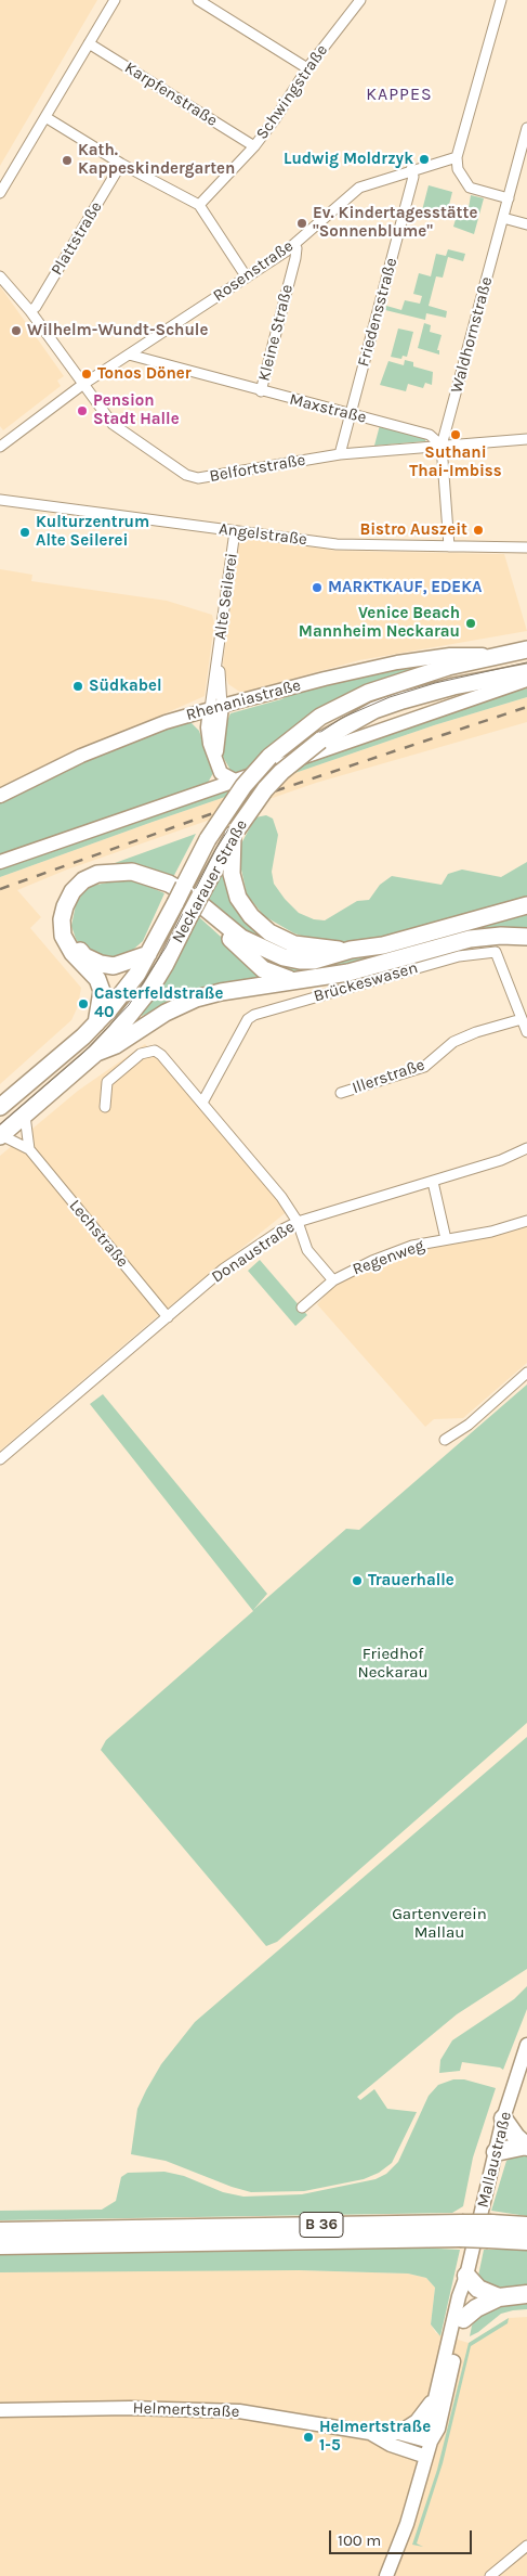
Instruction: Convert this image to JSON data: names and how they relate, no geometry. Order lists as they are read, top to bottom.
{
  "streets": {
    "highway": ["B 36"],
    "main road": ["Neckarauer Straße"],
    "street": [
      "Schwingstraße",
      "Karpfenstraße",
      "Plattstraße",
      "Rosenstraße",
      "Friedensstraße",
      "Kleine Straße",
      "Waldhornstraße",
      "Maxstraße",
      "Belfortstraße",
      "Angelstraße",
      "Alte Seilerei",
      "Rhenaniastraße",
      "Brückeswasen",
      "Illerstraße",
      "Lechstraße",
      "Donaustraße",
      "Regenweg",
      "Mallaustraße",
      "Helmertstraße"
    ]
  },
  "crossings": [
    ["Schwingstraße", "Karpfenstraße"],
    ["Plattstraße", "Belfortstraße"],
    ["Rosenstraße", "Friedensstraße"],
    ["Rosenstraße", "Kleine Straße"],
    ["Rosenstraße", "Maxstraße"],
    ["Rosenstraße", "Belfortstraße"],
    ["Friedensstraße", "Maxstraße"],
    ["Friedensstraße", "Belfortstraße"],
    ["Kleine Straße", "Maxstraße"],
    ["Waldhornstraße", "Maxstraße"],
    ["Waldhornstraße", "Belfortstraße"],
    ["Waldhornstraße", "Angelstraße"],
    ["Maxstraße", "Belfortstraße"],
    ["Angelstraße", "Alte Seilerei"],
    ["Alte Seilerei", "Rhenaniastraße"],
    ["Rhenaniastraße", "Neckarauer Straße"],
    ["Neckarauer Straße", "Lechstraße"],
    ["Brückeswasen", "Illerstraße"],
    ["Lechstraße", "Donaustraße"],
    ["Donaustraße", "Regenweg"],
    ["Mallaustraße", "Helmertstraße"]
  ],
  "districts": ["KAPPES"],
  "parks": ["Friedhof Neckarau", "Gartenverein Mallau"],
  "places": [
    "Ludwig Moldrzyk",
    "Kath. Kappeskindergarten",
    "Ev. Kindertagesstätte \"Sonnenblume\"",
    "Wilhelm-Wundt-Schule",
    "Tonos Döner",
    "Pension Stadt Halle",
    "Suthani Thai-Imbiss",
    "Bistro Auszeit",
    "Kulturzentrum Alte Seilerei",
    "MARKTKAUF, EDEKA",
    "Venice Beach Mannheim Neckarau",
    "Südkabel",
    "Casterfeldstraße 40",
    "Trauerhalle",
    "Helmertstraße 1-5"
  ],
  "scale_bar": "100 m"
}
